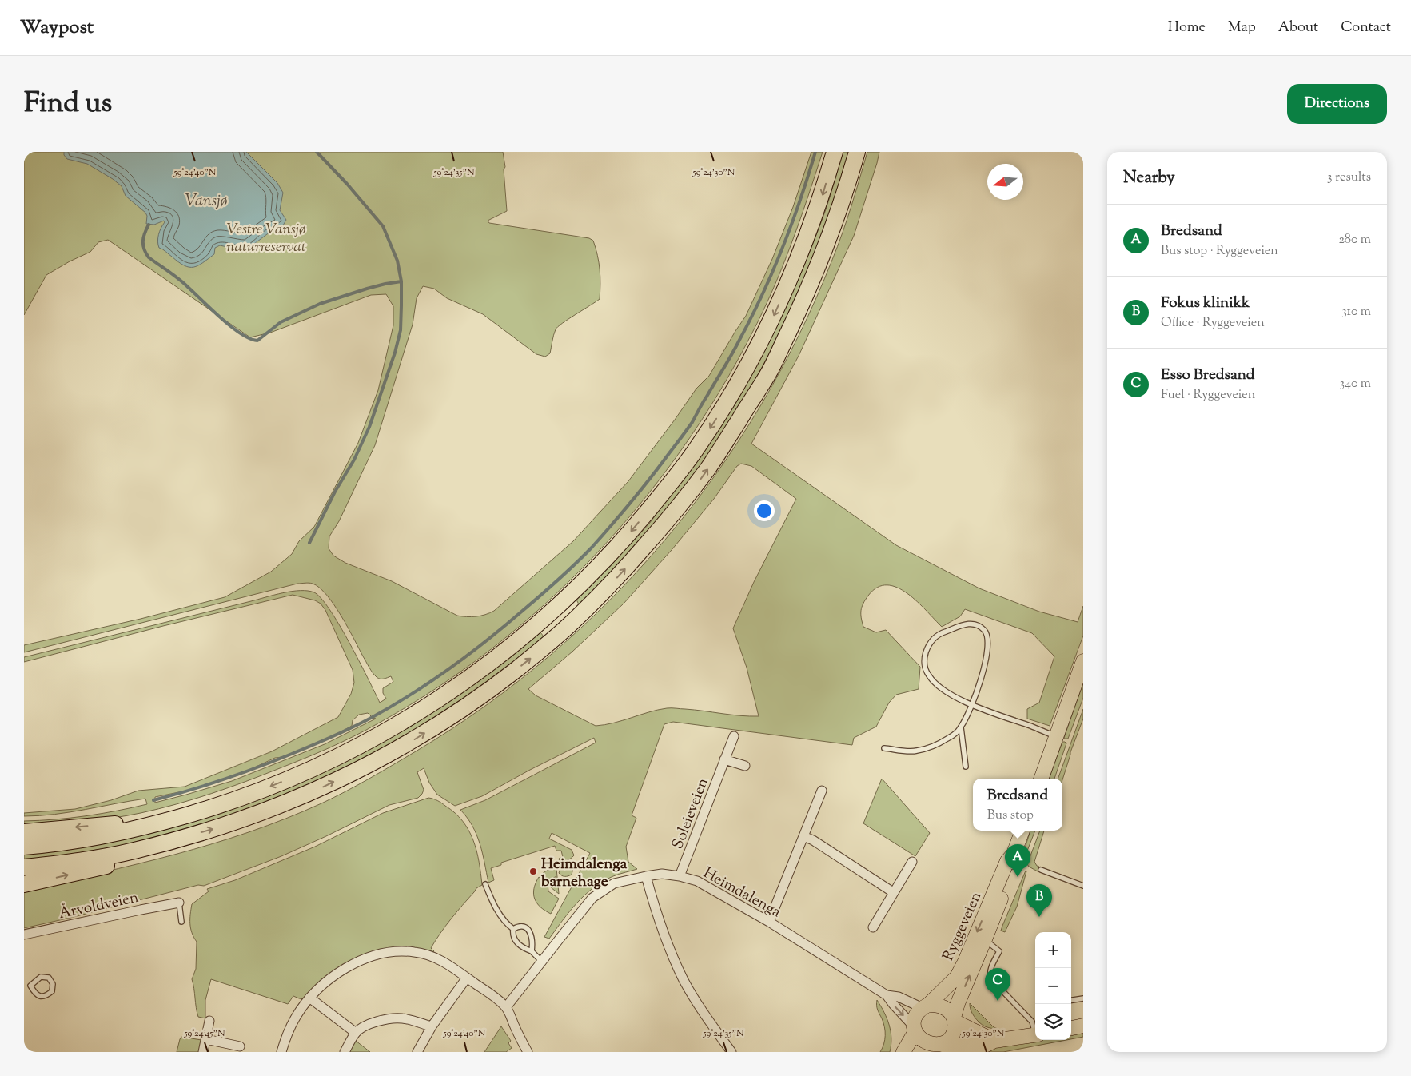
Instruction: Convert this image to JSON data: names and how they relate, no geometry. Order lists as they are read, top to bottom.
{
  "streets": {
    "main road": ["Ryggeveien"],
    "street": ["Soleieveien", "Heimdalenga", "Årvoldveien"]
  },
  "crossings": [
    ["Soleieveien", "Heimdalenga"],
    ["Heimdalenga", "Ryggeveien"]
  ],
  "water": ["Vansjø"],
  "parks": ["Vestre Vansjø naturreservat"],
  "places": ["Heimdalenga barnehage"],
  "north": "left",
  "page": {
    "header": "Waypost",
    "nav": [
      "Home",
      "Map",
      "About",
      "Contact"
    ],
    "title": "Find us",
    "buttons": "Directions",
    "heading": ["Nearby", "3 results"],
    "list": [
      {
        "mark": "A",
        "name": "Bredsand",
        "note": "Bus stop · Ryggeveien",
        "value": "280 m"
      },
      {
        "mark": "B",
        "name": "Fokus klinikk",
        "note": "Office · Ryggeveien",
        "value": "310 m"
      },
      {
        "mark": "C",
        "name": "Esso Bredsand",
        "note": "Fuel · Ryggeveien",
        "value": "340 m"
      }
    ],
    "popup": ["Bredsand", "Bus stop"],
    "pins": ["A", "B", "C"],
    "map_buttons": ["+", "−"]
  },
  "coordinates": [
    "59°24'40\"N",
    "59°24'35\"N",
    "59°24'30\"N",
    "59°24'45\"N"
  ]
}
